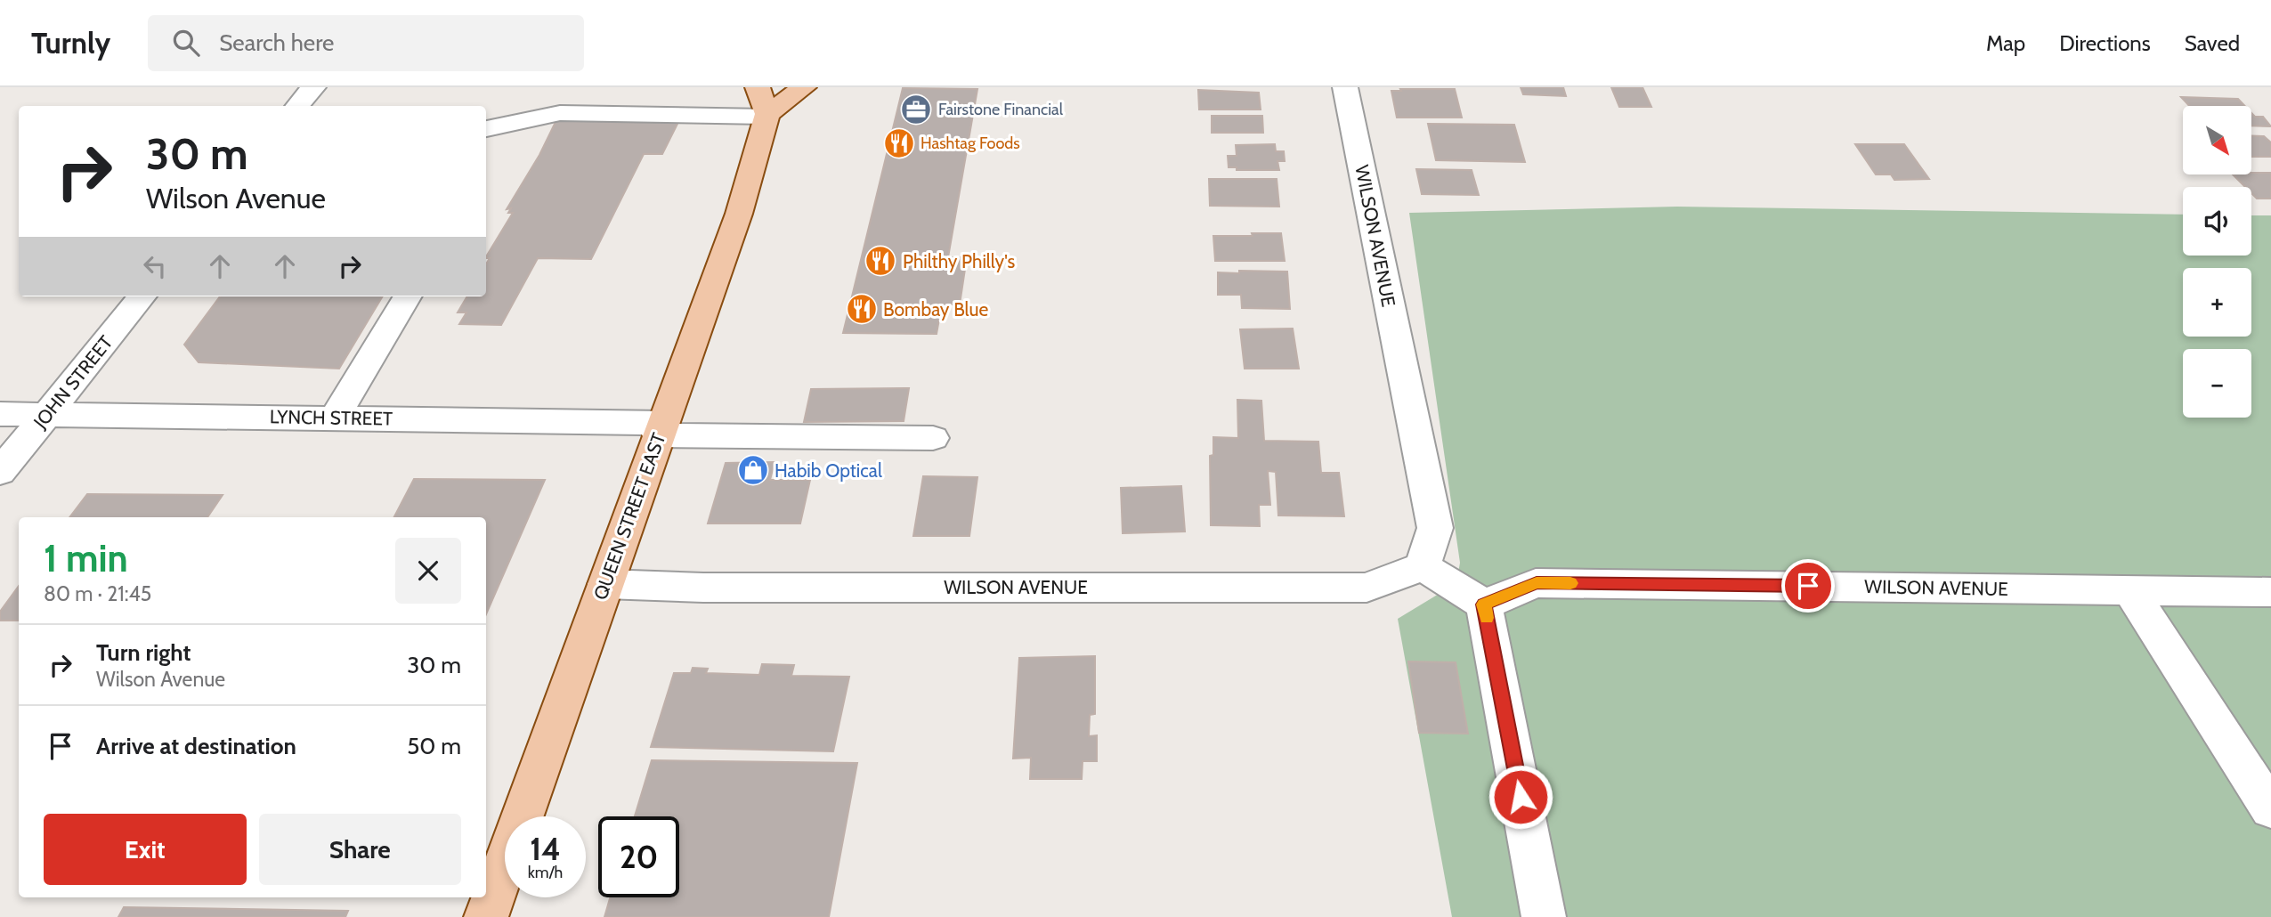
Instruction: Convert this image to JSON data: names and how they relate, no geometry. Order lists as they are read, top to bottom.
{
  "streets": {
    "main road": ["QUEEN STREET EAST"],
    "street": ["WILSON AVENUE", "JOHN STREET", "LYNCH STREET"]
  },
  "crossings": [
    ["WILSON AVENUE", "QUEEN STREET EAST"],
    ["JOHN STREET", "LYNCH STREET"],
    ["LYNCH STREET", "QUEEN STREET EAST"]
  ],
  "places": {
    "office": ["Fairstone Financial"],
    "restaurant": ["Hashtag Foods", "Philthy Philly's", "Bombay Blue"],
    "shop": ["Habib Optical"]
  },
  "north": "bottom right",
  "page": {
    "header": "Turnly",
    "search": "Search here",
    "nav": ["Map", "Directions", "Saved"],
    "map_buttons": ["+", "−"],
    "turn": ["30 m", "Wilson Avenue"],
    "heading": ["1 min", "80 m · 21:45"],
    "list": [
      {
        "name": "Turn right",
        "note": "Wilson Avenue",
        "value": "30 m"
      },
      {
        "name": "Arrive at destination",
        "value": "50 m"
      }
    ],
    "buttons": ["Exit", "Share"],
    "speed": "14 km/h",
    "limit": "20"
  }
}
